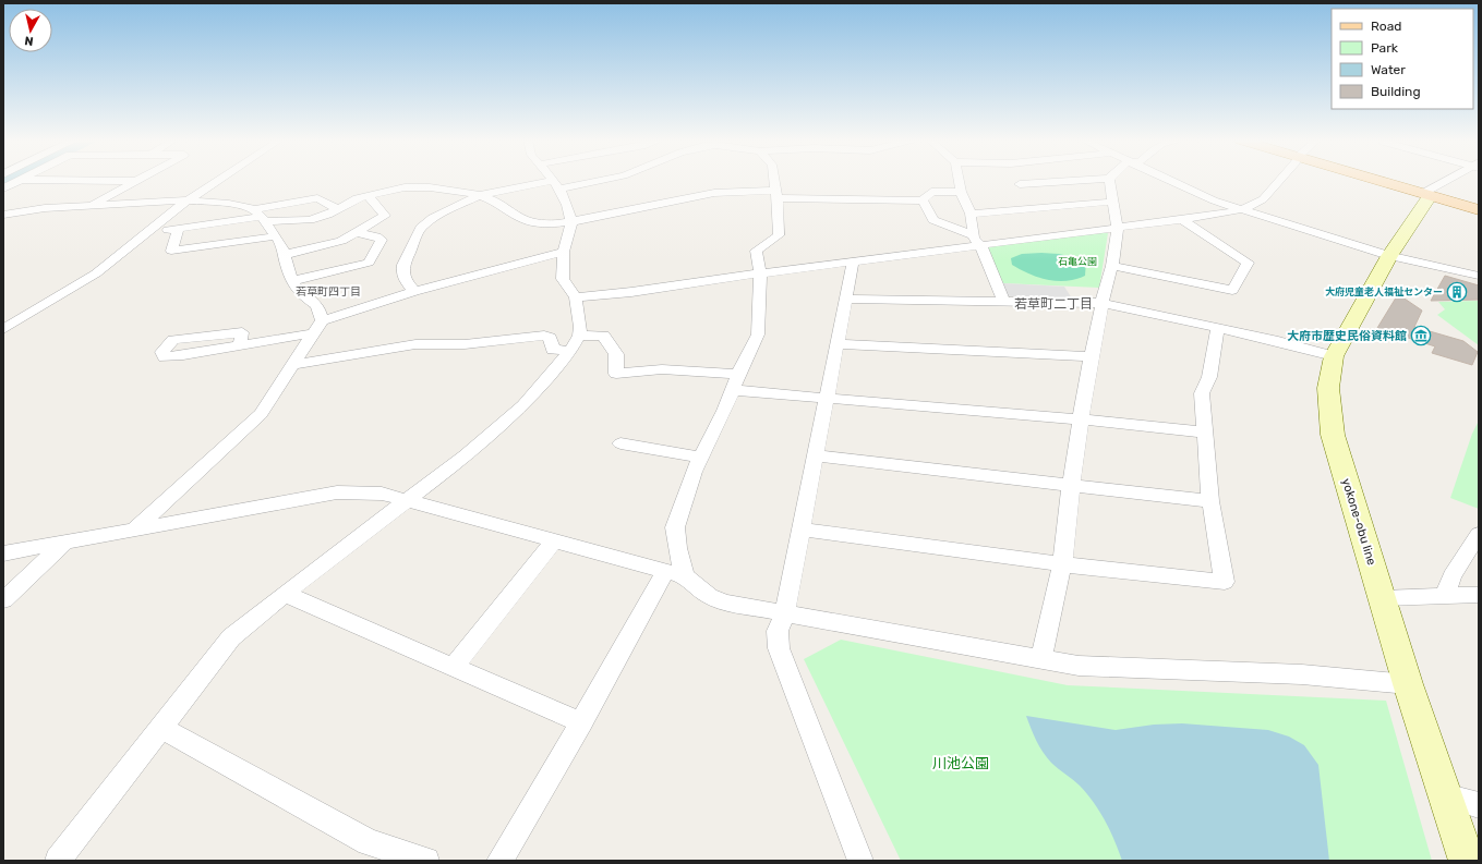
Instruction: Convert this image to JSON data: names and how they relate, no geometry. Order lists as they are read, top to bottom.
{
  "streets": {
    "main road": ["yokone-obu line"]
  },
  "districts": ["若草町四丁目", "若草町二丁目"],
  "parks": ["石亀公園", "川池公園"],
  "places": {
    "building": ["大府児童老人福祉センター"],
    "museum": ["大府市歴史民俗資料館"]
  },
  "legend": [
    "Road",
    "Park",
    "Water",
    "Building"
  ],
  "north": "bottom"
}
